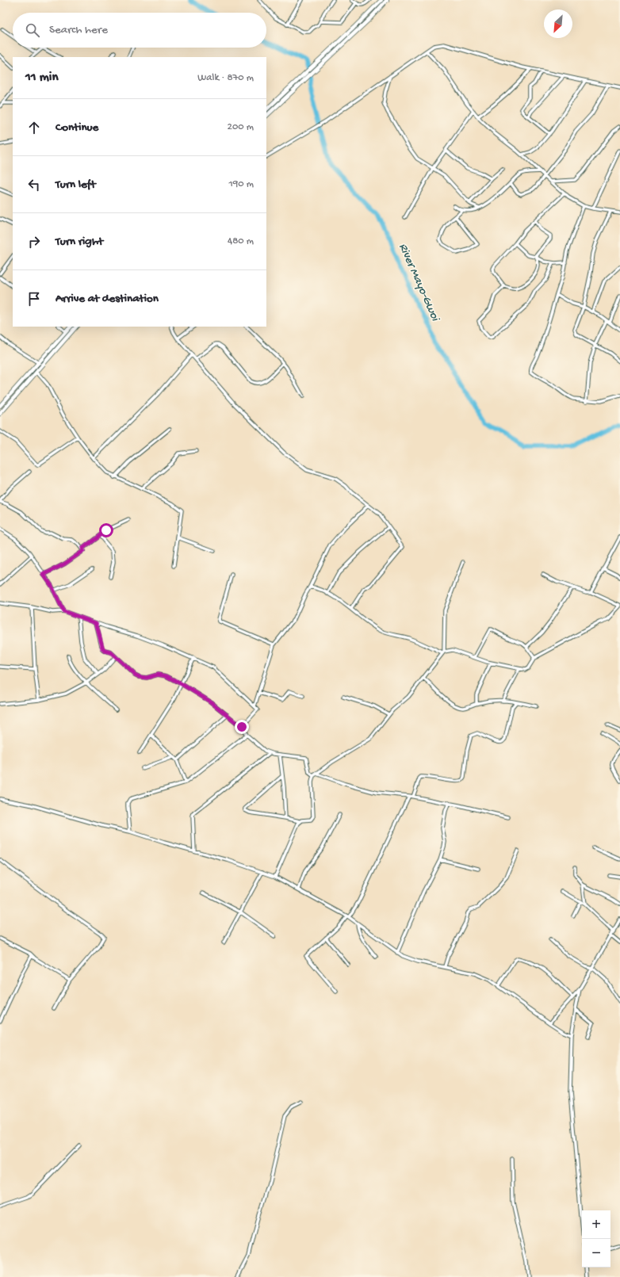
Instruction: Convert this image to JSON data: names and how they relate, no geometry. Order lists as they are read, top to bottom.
{
  "water": ["River Mayo-Gwoi"],
  "north": "bottom left",
  "page": {
    "search": "Search here",
    "heading": ["11 min", "Walk · 870 m"],
    "list": [
      ["Continue", "200 m"],
      ["Turn left", "190 m"],
      ["Turn right", "480 m"],
      "Arrive at destination"
    ],
    "map_buttons": ["+", "−"]
  }
}
